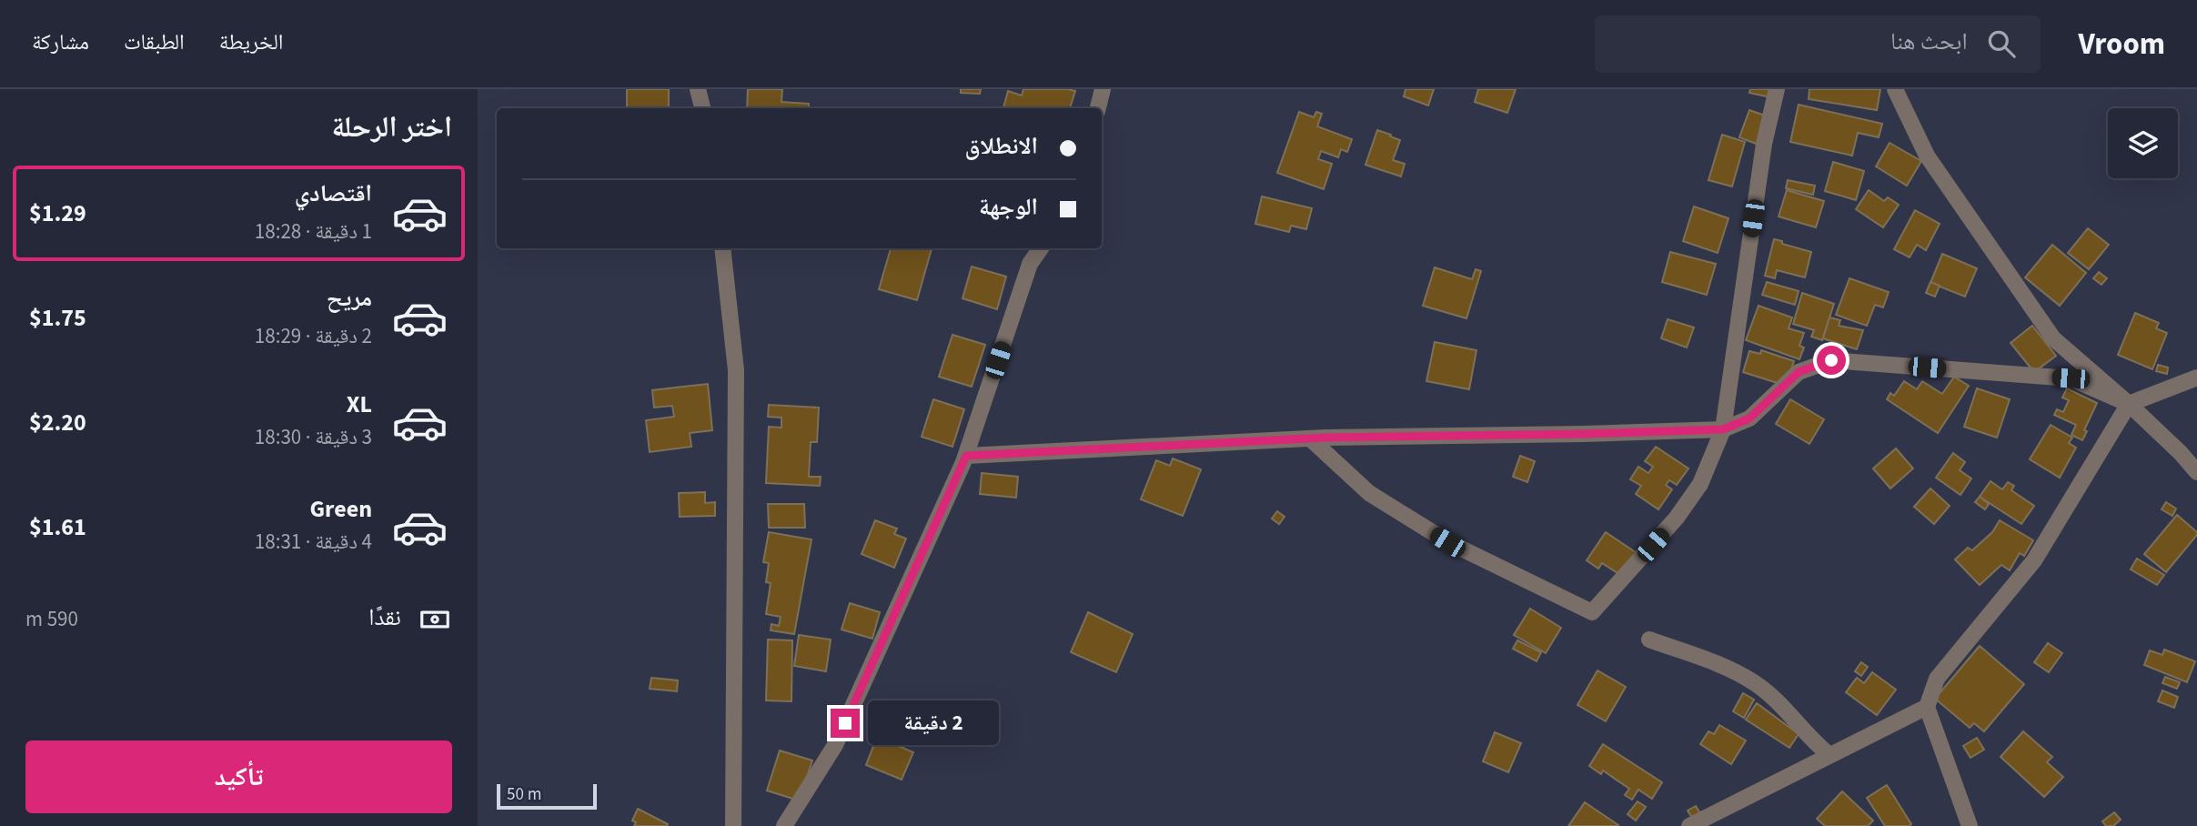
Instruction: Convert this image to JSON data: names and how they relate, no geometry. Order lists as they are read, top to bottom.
{
  "scale_bar": "50 m",
  "page": {
    "header": "Vroom",
    "search": "ابحث هنا",
    "nav": ["الخريطة", "الطبقات", "مشاركة"],
    "heading": "اختر الرحلة",
    "banner": ["الانطلاق", "الوجهة"],
    "list": [
      {
        "name": "اقتصادي",
        "note": "1 دقيقة · 18:28",
        "value": "$1.29"
      },
      {
        "name": "مريح",
        "note": "2 دقيقة · 18:29",
        "value": "$1.75"
      },
      {
        "name": "XL",
        "note": "3 دقيقة · 18:30",
        "value": "$2.20"
      },
      {
        "name": "Green",
        "note": "4 دقيقة · 18:31",
        "value": "$1.61"
      }
    ],
    "pay": ["نقدًا", "590 m"],
    "bubble": "2 دقيقة",
    "buttons": "تأكيد",
    "scale": "50 m"
  }
}
